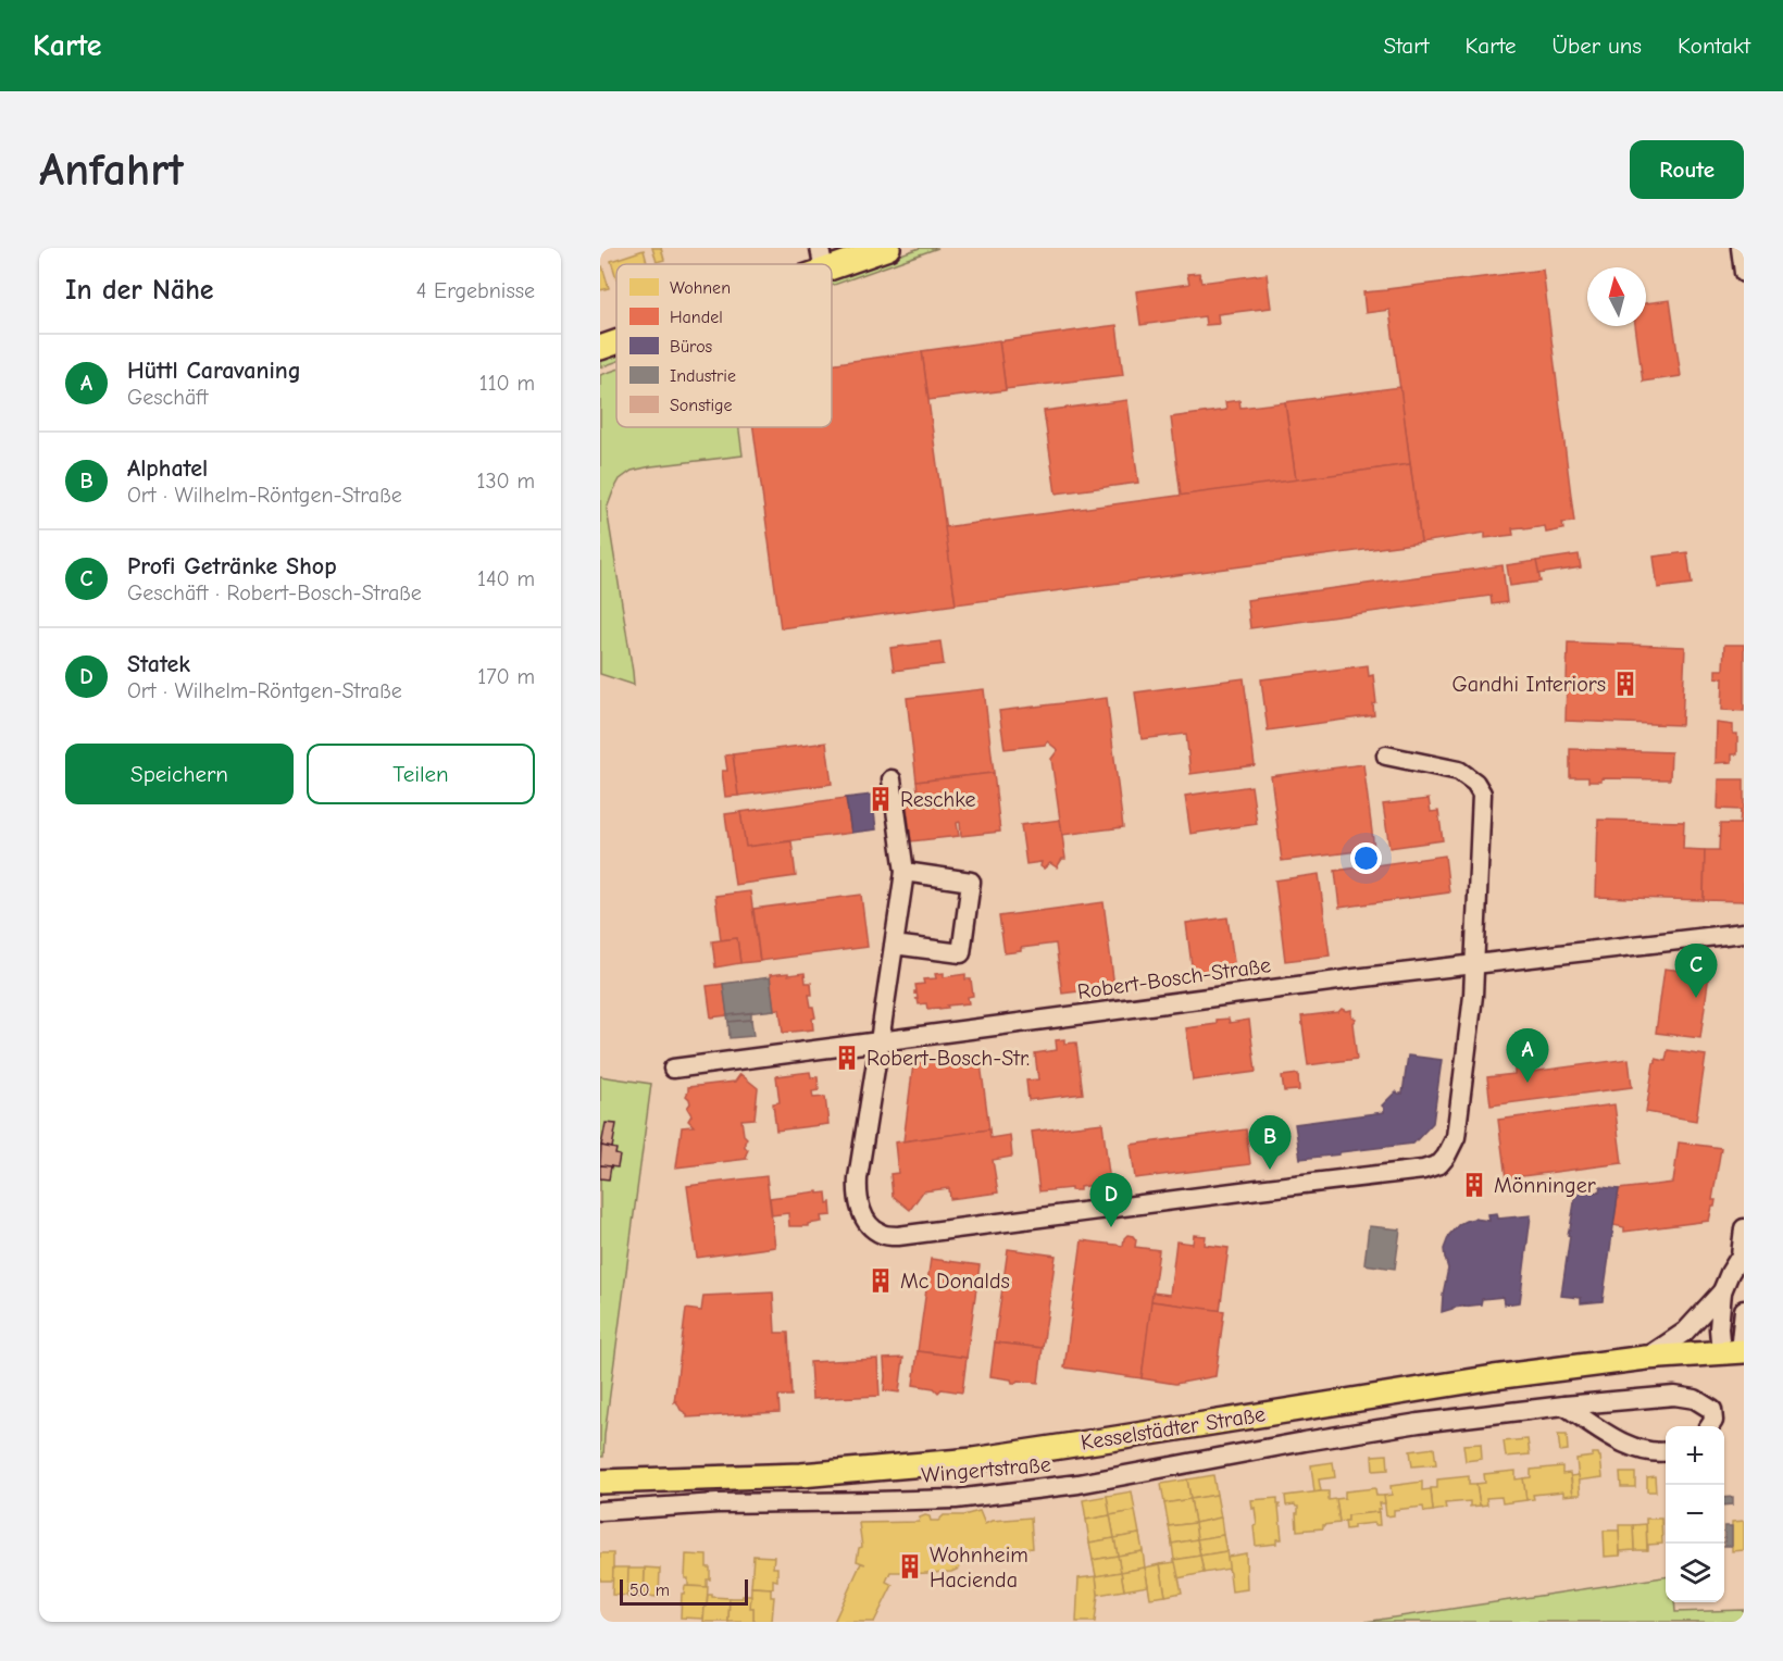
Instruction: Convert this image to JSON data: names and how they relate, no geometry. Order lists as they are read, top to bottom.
{
  "streets": {
    "main road": ["Kesselstädter Straße"],
    "street": ["Robert-Bosch-Straße", "Wingertstraße"]
  },
  "places": {
    "building": [
      "Gandhi Interiors",
      "Reschke",
      "Robert-Bosch-Str.",
      "Mönninger",
      "Mc Donalds",
      "Wohnheim Hacienda"
    ]
  },
  "legend": [
    "Wohnen",
    "Handel",
    "Büros",
    "Industrie",
    "Sonstige"
  ],
  "scale_bar": "50 m",
  "north": "top",
  "page": {
    "header": "Karte",
    "nav": [
      "Start",
      "Karte",
      "Über uns",
      "Kontakt"
    ],
    "buttons": [
      "Route",
      ["Speichern", "Teilen"]
    ],
    "title": "Anfahrt",
    "heading": ["In der Nähe", "4 Ergebnisse"],
    "list": [
      {
        "mark": "A",
        "name": "Hüttl Caravaning",
        "note": "Geschäft",
        "value": "110 m"
      },
      {
        "mark": "B",
        "name": "Alphatel",
        "note": "Ort · Wilhelm-Röntgen-Straße",
        "value": "130 m"
      },
      {
        "mark": "C",
        "name": "Profi Getränke Shop",
        "note": "Geschäft · Robert-Bosch-Straße",
        "value": "140 m"
      },
      {
        "mark": "D",
        "name": "Statek",
        "note": "Ort · Wilhelm-Röntgen-Straße",
        "value": "170 m"
      }
    ],
    "pins": [
      "C",
      "A",
      "B",
      "D"
    ],
    "map_buttons": ["+", "−"],
    "scale": "50 m"
  }
}
